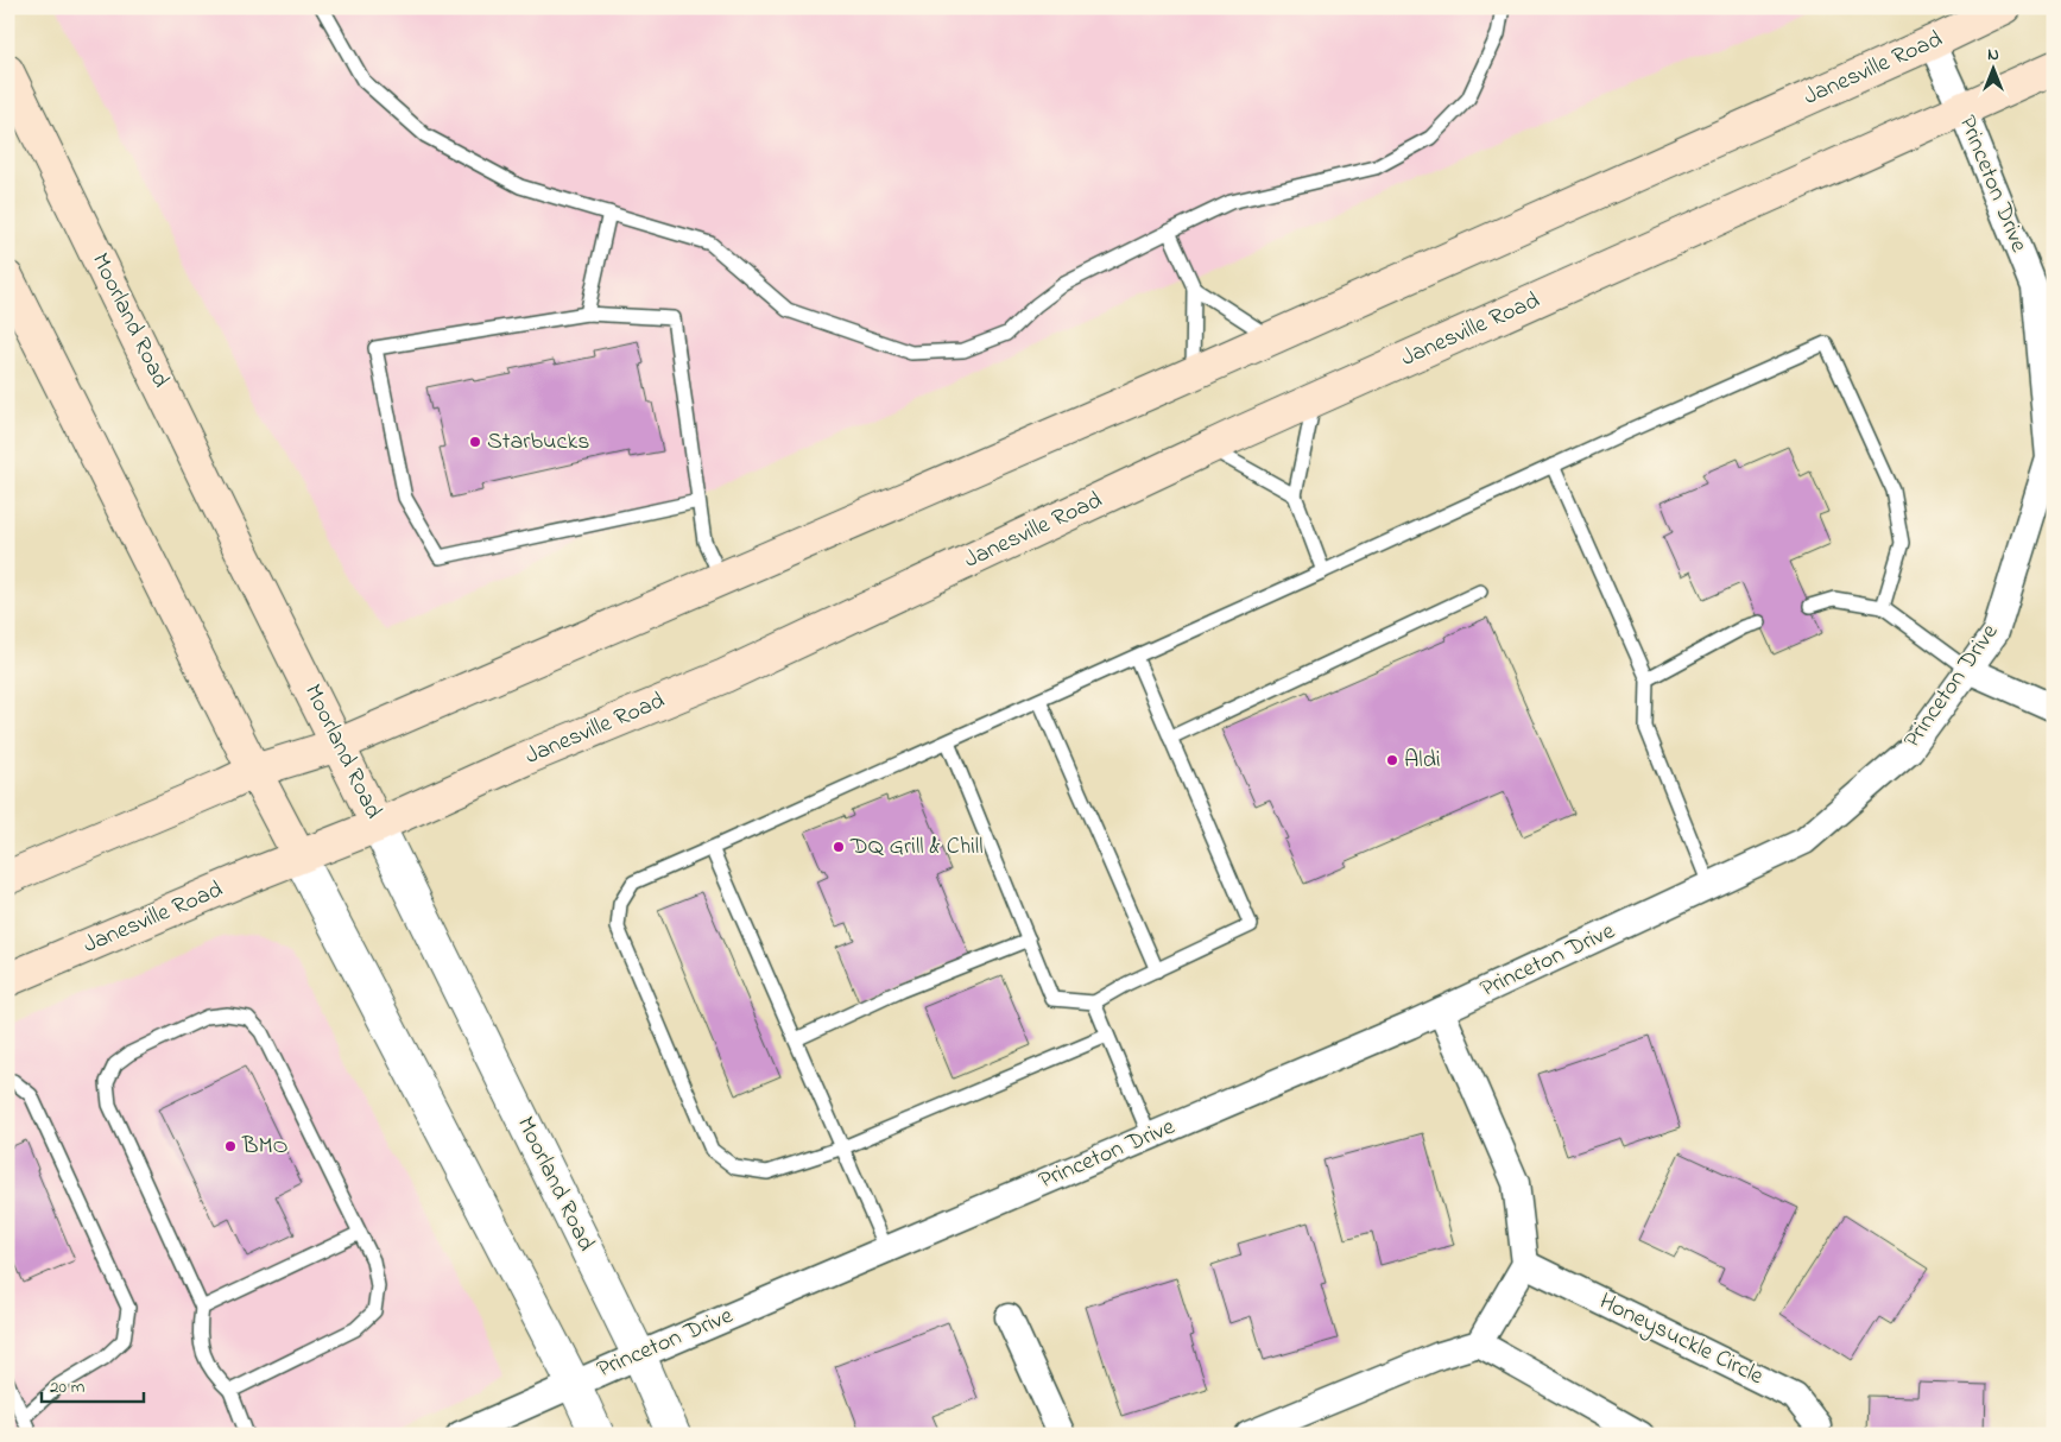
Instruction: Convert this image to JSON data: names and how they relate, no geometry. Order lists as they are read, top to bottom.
{
  "streets": {
    "main road": ["Janesville Road", "Moorland Road"],
    "street": ["Princeton Drive", "Honeysuckle Circle"]
  },
  "crossings": [
    ["Janesville Road", "Princeton Drive"],
    ["Janesville Road", "Moorland Road"],
    ["Princeton Drive", "Moorland Road"]
  ],
  "places": [
    "Starbucks",
    "Aldi",
    "DQ Grill & Chill",
    "BMO"
  ],
  "scale_bar": "20 m",
  "north": "top"
}
